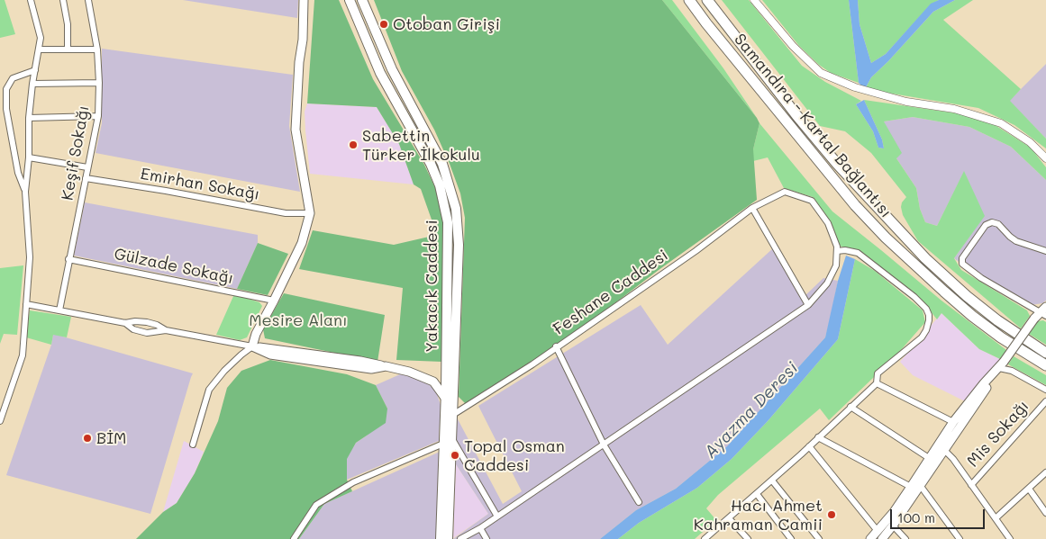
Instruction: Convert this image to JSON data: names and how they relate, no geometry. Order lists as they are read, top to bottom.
{
  "streets": {
    "highway": ["Samandıra - Kartal Bağlantısı"],
    "main road": ["Yakacık Caddesi"],
    "street": [
      "Keşif Sokağı",
      "Emirhan Sokağı",
      "Gülzade Sokağı",
      "Feshane Caddesi",
      "Mis Sokağı"
    ]
  },
  "crossings": [
    ["Keşif Sokağı", "Emirhan Sokağı"],
    ["Keşif Sokağı", "Gülzade Sokağı"],
    ["Yakacık Caddesi", "Feshane Caddesi"]
  ],
  "water": ["Ayazma Deresi"],
  "parks": ["Mesire Alanı"],
  "places": [
    "Otoban Girişi",
    "Sabettin Türker İlkokulu",
    "BİM",
    "Topal Osman Caddesi",
    "Hacı Ahmet Kahraman Camii"
  ],
  "scale_bar": "100 m"
}
